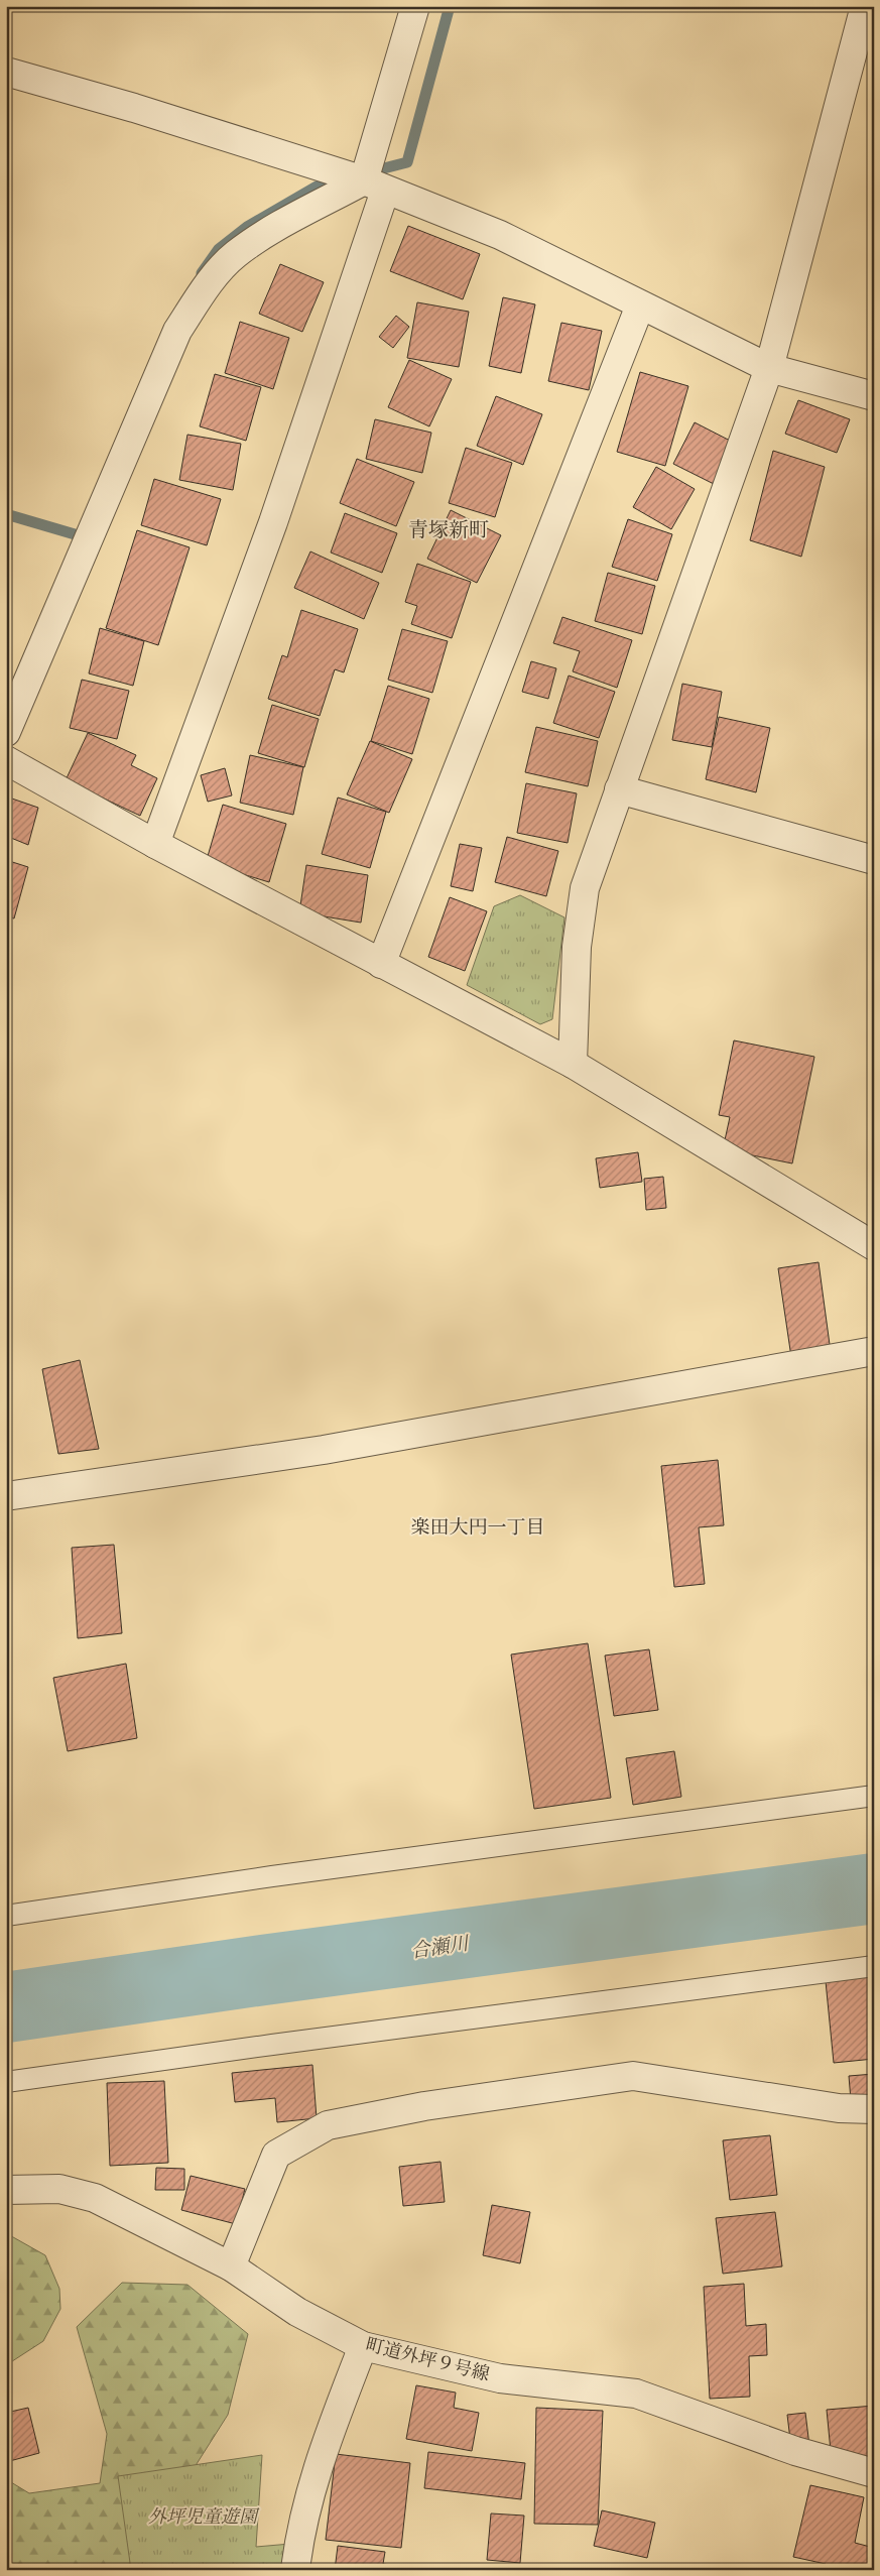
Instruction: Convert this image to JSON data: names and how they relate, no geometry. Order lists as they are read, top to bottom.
{
  "streets": {
    "street": ["町道外坪９号線"]
  },
  "districts": ["青塚新町", "楽田大円一丁目"],
  "water": ["合瀬川"],
  "parks": ["外坪児童遊園"]
}
